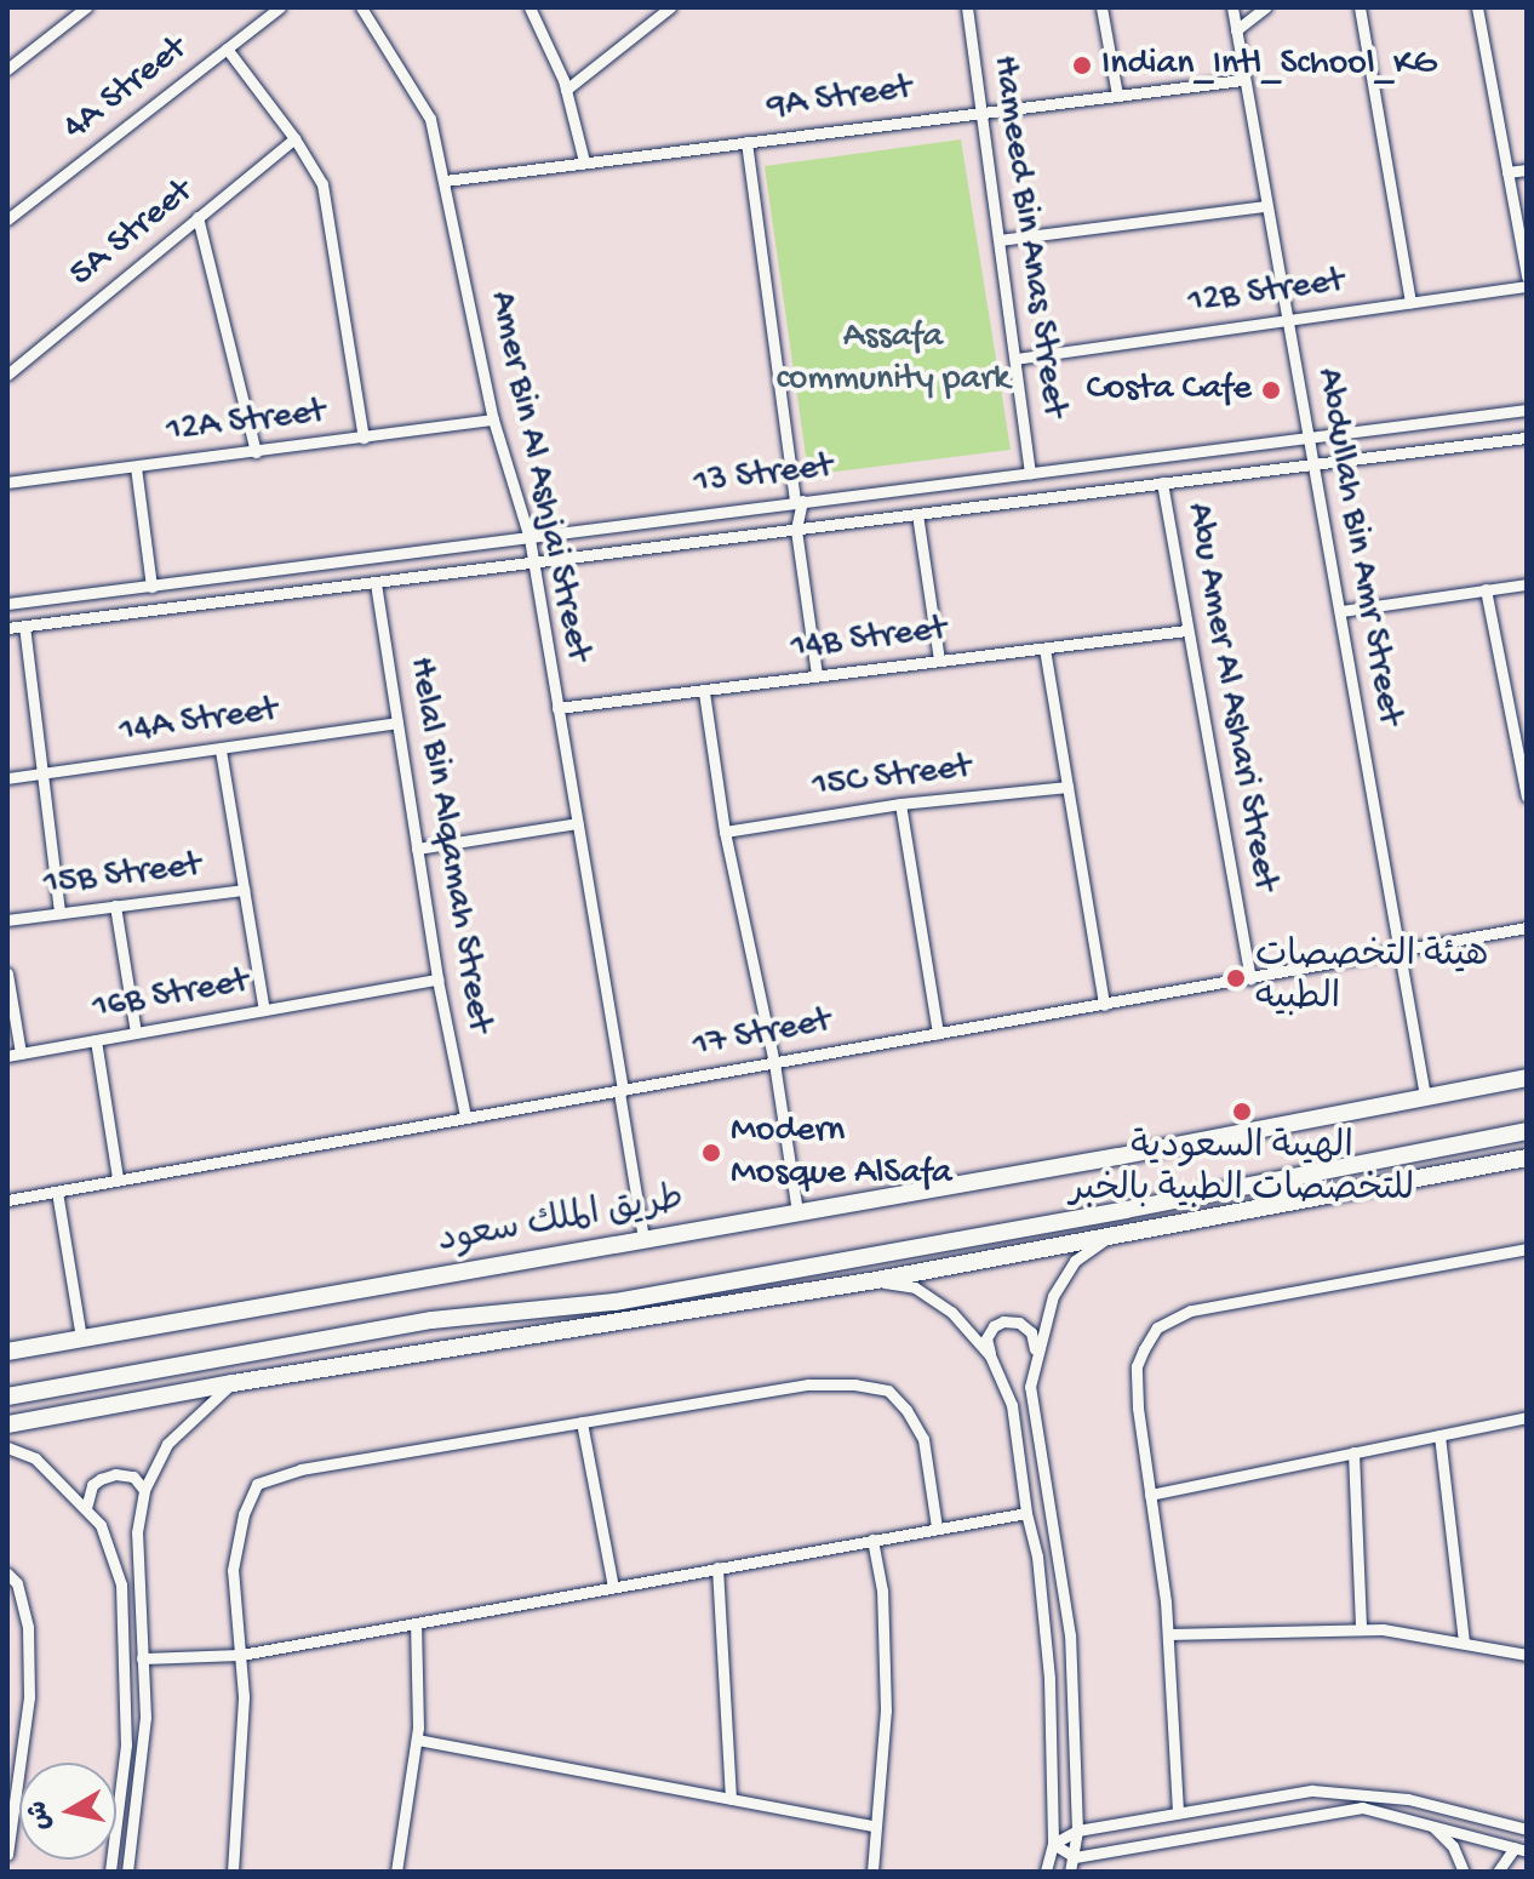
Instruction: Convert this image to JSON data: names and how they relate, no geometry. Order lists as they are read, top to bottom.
{
  "streets": {
    "main road": ["طريق الملك سعود"],
    "street": [
      "4A Street",
      "9A Street",
      "5A Street",
      "Hameed Bin Anas Street",
      "12B Street",
      "12A Street",
      "Amer Bin Al Ashjai Street",
      "13 Street",
      "Abdullah Bin Amr Street",
      "14B Street",
      "Abu Amer Al Ashari Street",
      "14A Street",
      "15C Street",
      "Helal Bin Alqamah Street",
      "15B Street",
      "16B Street",
      "17 Street"
    ]
  },
  "crossings": [
    ["9A Street", "Hameed Bin Anas Street"],
    ["9A Street", "Amer Bin Al Ashjai Street"],
    ["9A Street", "Abdullah Bin Amr Street"],
    ["Hameed Bin Anas Street", "12B Street"],
    ["Hameed Bin Anas Street", "13 Street"],
    ["12B Street", "Abdullah Bin Amr Street"],
    ["12A Street", "Amer Bin Al Ashjai Street"],
    ["Amer Bin Al Ashjai Street", "13 Street"],
    ["Amer Bin Al Ashjai Street", "14B Street"],
    ["Amer Bin Al Ashjai Street", "17 Street"],
    ["Amer Bin Al Ashjai Street", "طريق الملك سعود"],
    ["13 Street", "Abdullah Bin Amr Street"],
    ["13 Street", "Abu Amer Al Ashari Street"],
    ["13 Street", "Helal Bin Alqamah Street"],
    ["Abdullah Bin Amr Street", "17 Street"],
    ["Abdullah Bin Amr Street", "طريق الملك سعود"],
    ["14B Street", "Abu Amer Al Ashari Street"],
    ["Abu Amer Al Ashari Street", "17 Street"],
    ["14A Street", "Helal Bin Alqamah Street"],
    ["Helal Bin Alqamah Street", "16B Street"],
    ["Helal Bin Alqamah Street", "17 Street"]
  ],
  "parks": ["Assafa community park"],
  "places": [
    "Indian_Intl_School_KG",
    "Costa Cafe",
    "هيئة التخصصات الطبيه",
    "الهيىة السعودية للتخصصات الطبية بالخبر",
    "Modern Mosque AlSafa"
  ],
  "north": "left"
}
